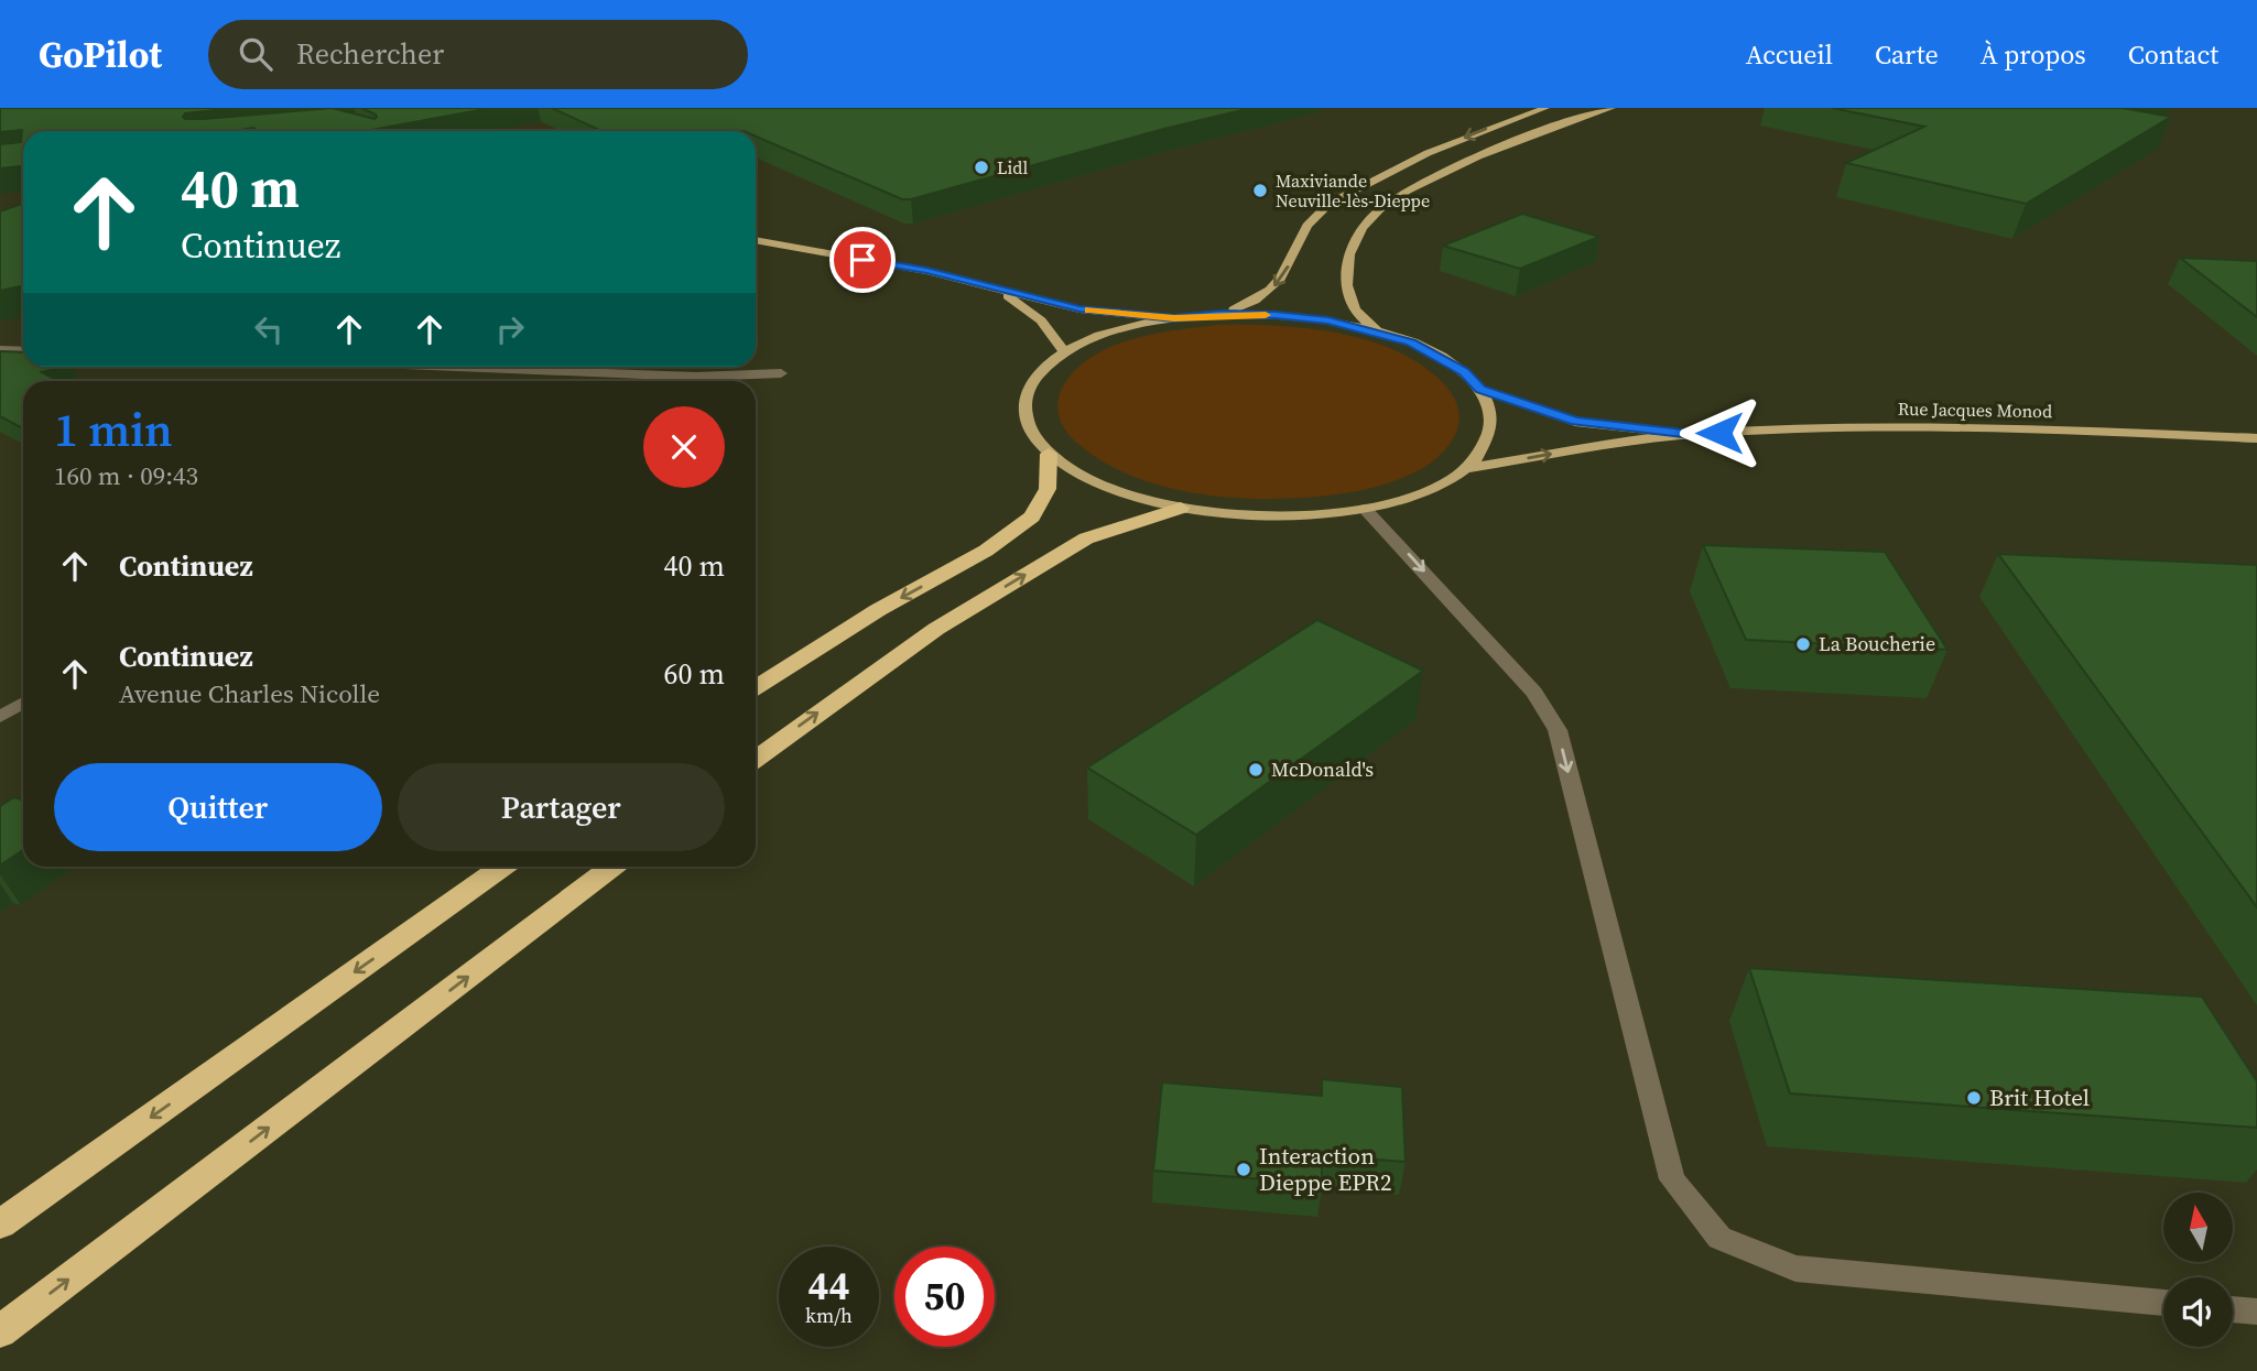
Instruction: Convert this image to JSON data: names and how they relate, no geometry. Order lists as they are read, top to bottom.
{
  "streets": {
    "main road": ["Rue Jacques Monod"]
  },
  "places": [
    "Lidl",
    "Maxiviande Neuville-lès-Dieppe",
    "La Boucherie",
    "McDonald's",
    "Brit Hotel",
    "Interaction Dieppe EPR2"
  ],
  "north": "top",
  "page": {
    "header": "GoPilot",
    "search": "Rechercher",
    "nav": [
      "Accueil",
      "Carte",
      "À propos",
      "Contact"
    ],
    "turn": ["40 m", "Continuez"],
    "heading": ["1 min", "160 m · 09:43"],
    "list": [
      {
        "name": "Continuez",
        "value": "40 m"
      },
      {
        "name": "Continuez",
        "note": "Avenue Charles Nicolle",
        "value": "60 m"
      }
    ],
    "buttons": ["Quitter", "Partager"],
    "speed": "44 km/h",
    "limit": "50"
  }
}
